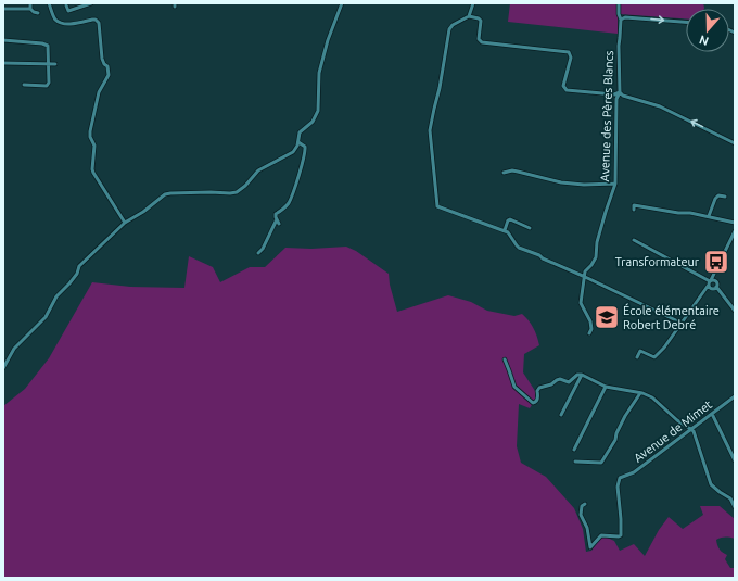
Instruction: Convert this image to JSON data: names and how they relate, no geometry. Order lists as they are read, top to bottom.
{
  "streets": {
    "street": ["Avenue des Pères Blancs", "Avenue de Mimet"]
  },
  "places": {
    "bus stop": ["Transformateur"],
    "school or university": ["École élémentaire Robert Debré"]
  },
  "north": "bottom"
}
